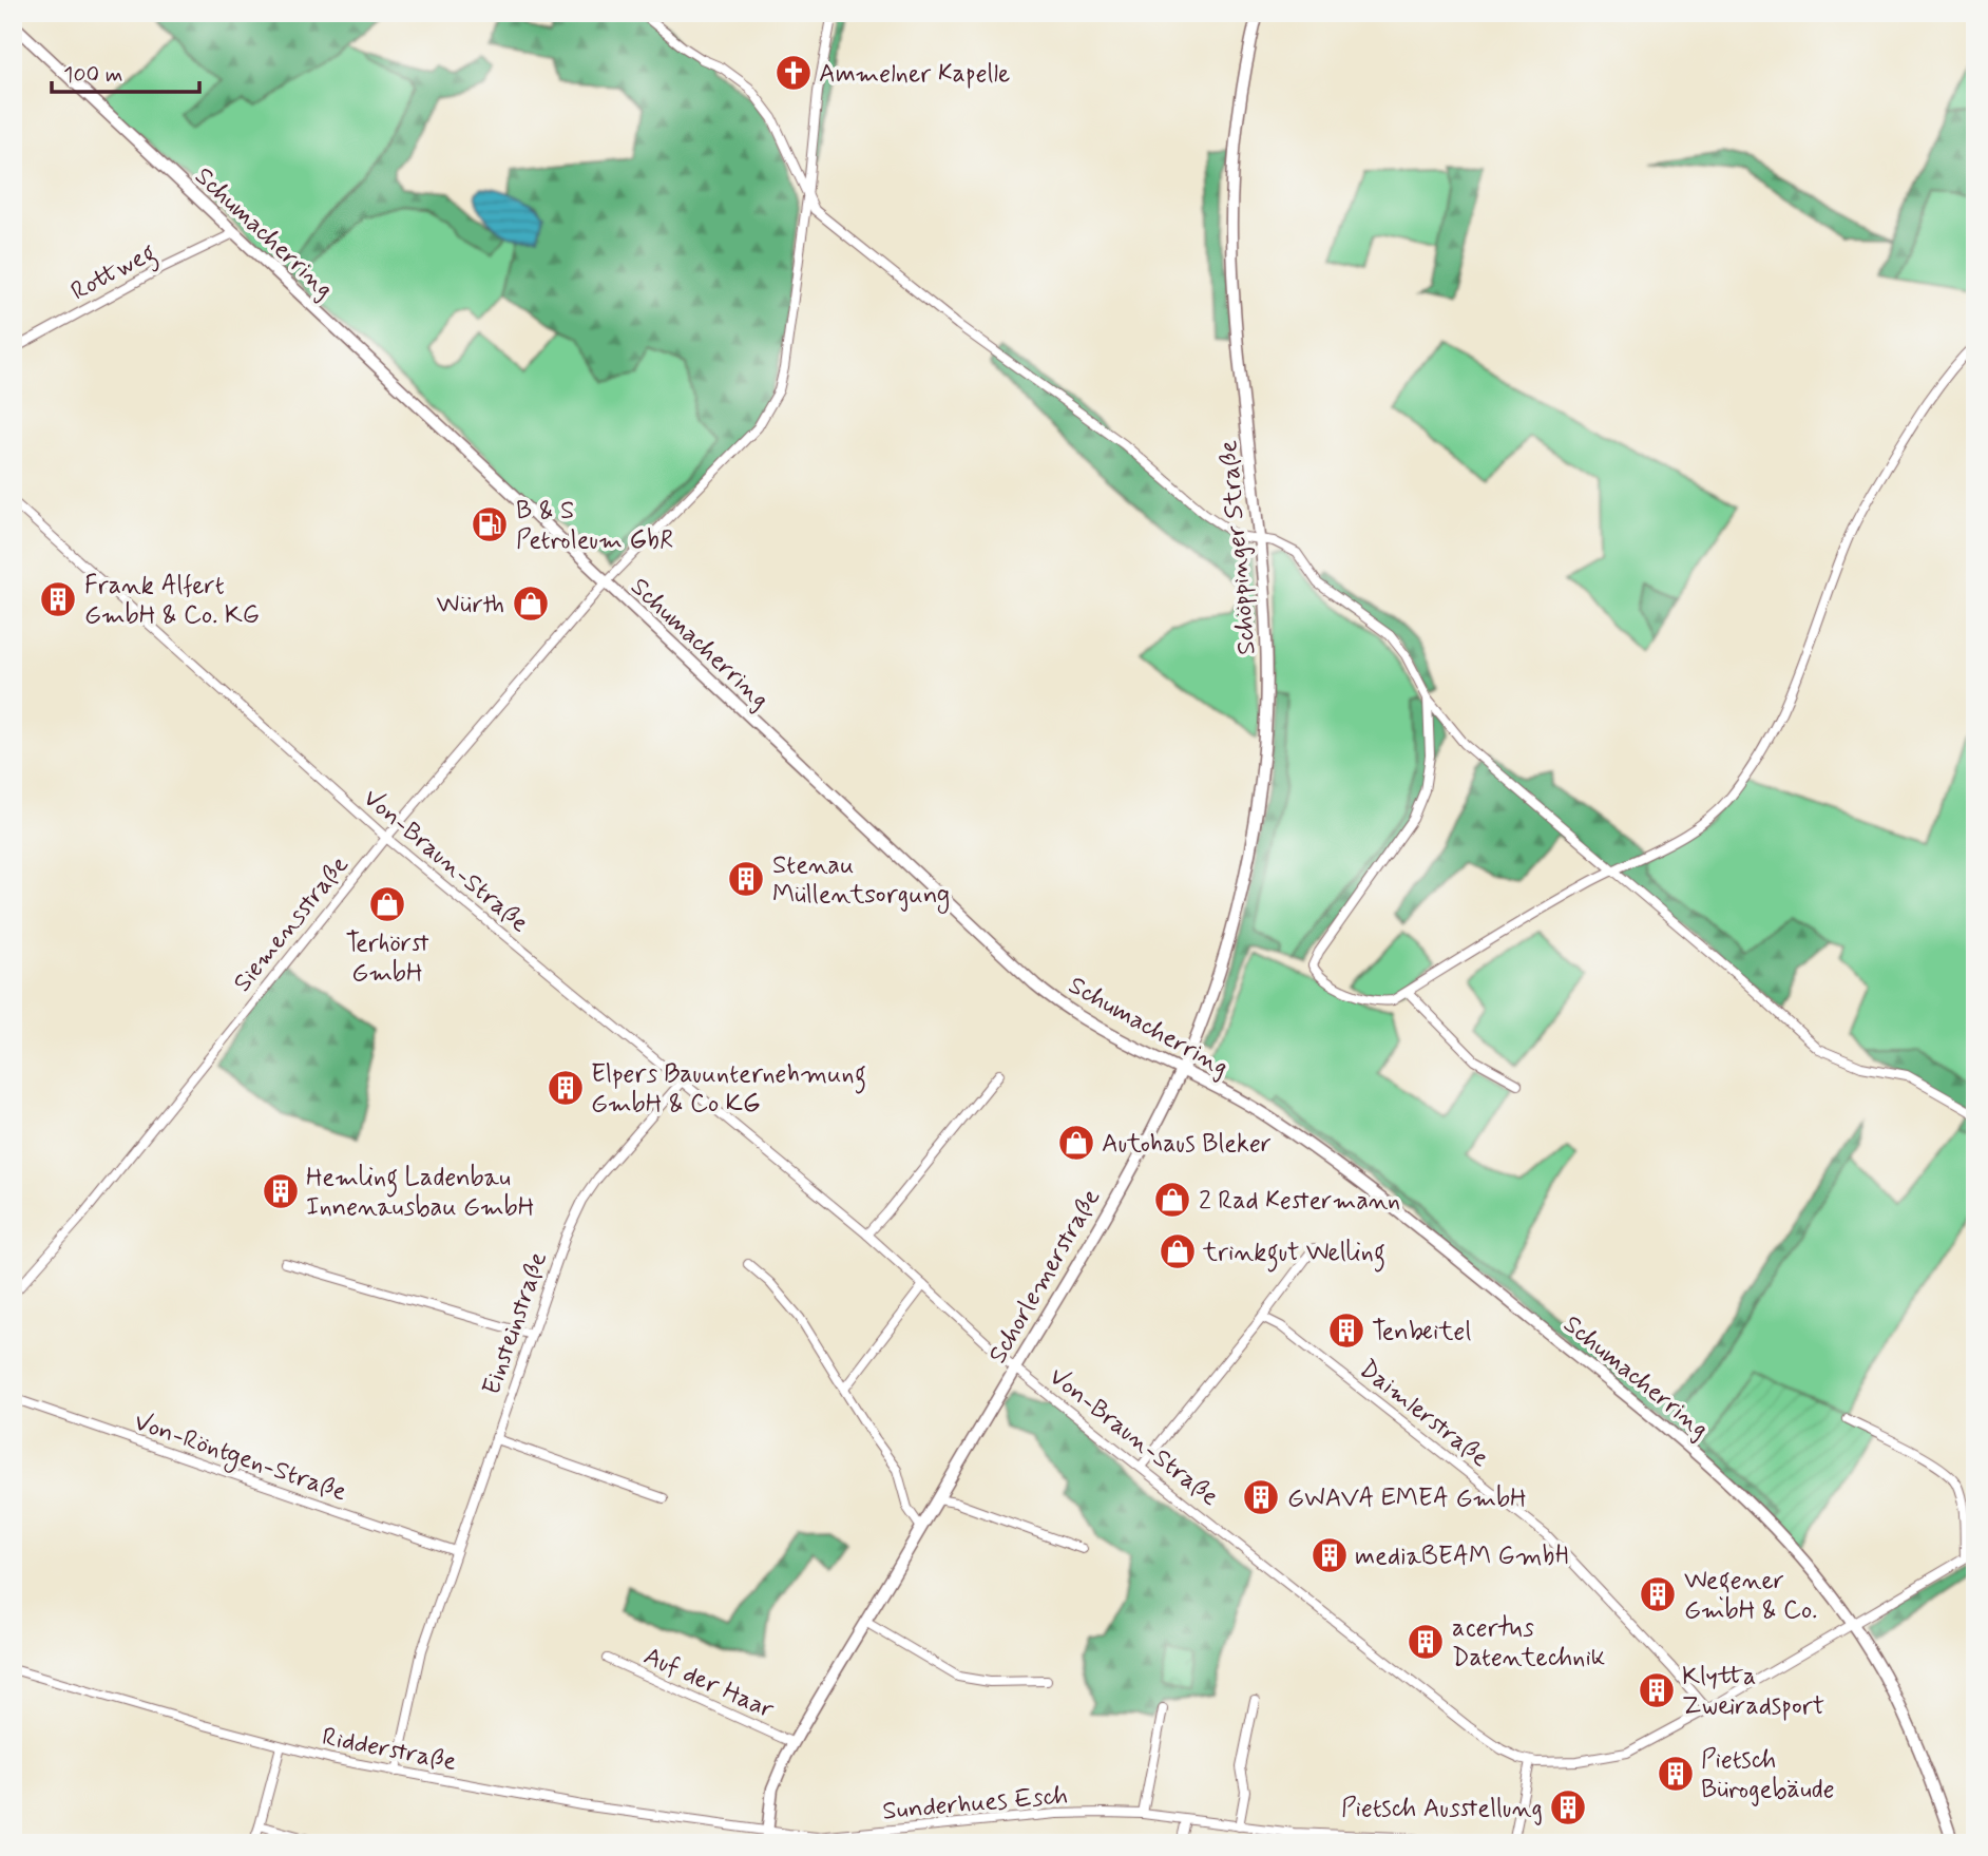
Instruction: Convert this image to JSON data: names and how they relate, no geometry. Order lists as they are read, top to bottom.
{
  "streets": {
    "main road": ["Schumacherring", "Schöppinger Straße", "Schorlemerstraße"],
    "street": [
      "Rottweg",
      "Von-Braun-Straße",
      "Siemensstraße",
      "Einsteinstraße",
      "Daimlerstraße",
      "Von-Röntgen-Straße",
      "Auf der Haar",
      "Ridderstraße",
      "Sunderhues Esch"
    ]
  },
  "crossings": [
    ["Schumacherring", "Rottweg"],
    ["Schumacherring", "Schöppinger Straße"],
    ["Schumacherring", "Von-Braun-Straße"],
    ["Schumacherring", "Siemensstraße"],
    ["Schumacherring", "Schorlemerstraße"],
    ["Schöppinger Straße", "Schorlemerstraße"],
    ["Von-Braun-Straße", "Siemensstraße"],
    ["Von-Braun-Straße", "Schorlemerstraße"],
    ["Von-Braun-Straße", "Einsteinstraße"],
    ["Von-Braun-Straße", "Daimlerstraße"],
    ["Schorlemerstraße", "Auf der Haar"],
    ["Schorlemerstraße", "Ridderstraße"],
    ["Schorlemerstraße", "Sunderhues Esch"],
    ["Einsteinstraße", "Von-Röntgen-Straße"],
    ["Einsteinstraße", "Ridderstraße"],
    ["Ridderstraße", "Sunderhues Esch"]
  ],
  "places": {
    "church": ["Ammelner Kapelle"],
    "fuel station": ["B & S Petroleum GbR"],
    "building": [
      "Frank Alfert GmbH & Co. KG",
      "Stenau Müllentsorgung",
      "Elpers Bauunternehmung GmbH & Co KG",
      "Hemling Ladenbau Innenausbau GmbH",
      "Tenbeitel",
      "GWAVA EMEA GmbH",
      "mediaBEAM GmbH",
      "Wegener GmbH & Co.",
      "acertus Datentechnik",
      "Klytta Zweiradsport",
      "Pietsch Bürogebäude",
      "Pietsch Ausstellung"
    ],
    "shop": [
      "Würth",
      "Terhörst GmbH",
      "Autohaus Bleker",
      "2 Rad Kestermann",
      "trinkgut Welling"
    ]
  },
  "scale_bar": "100 m"
}
